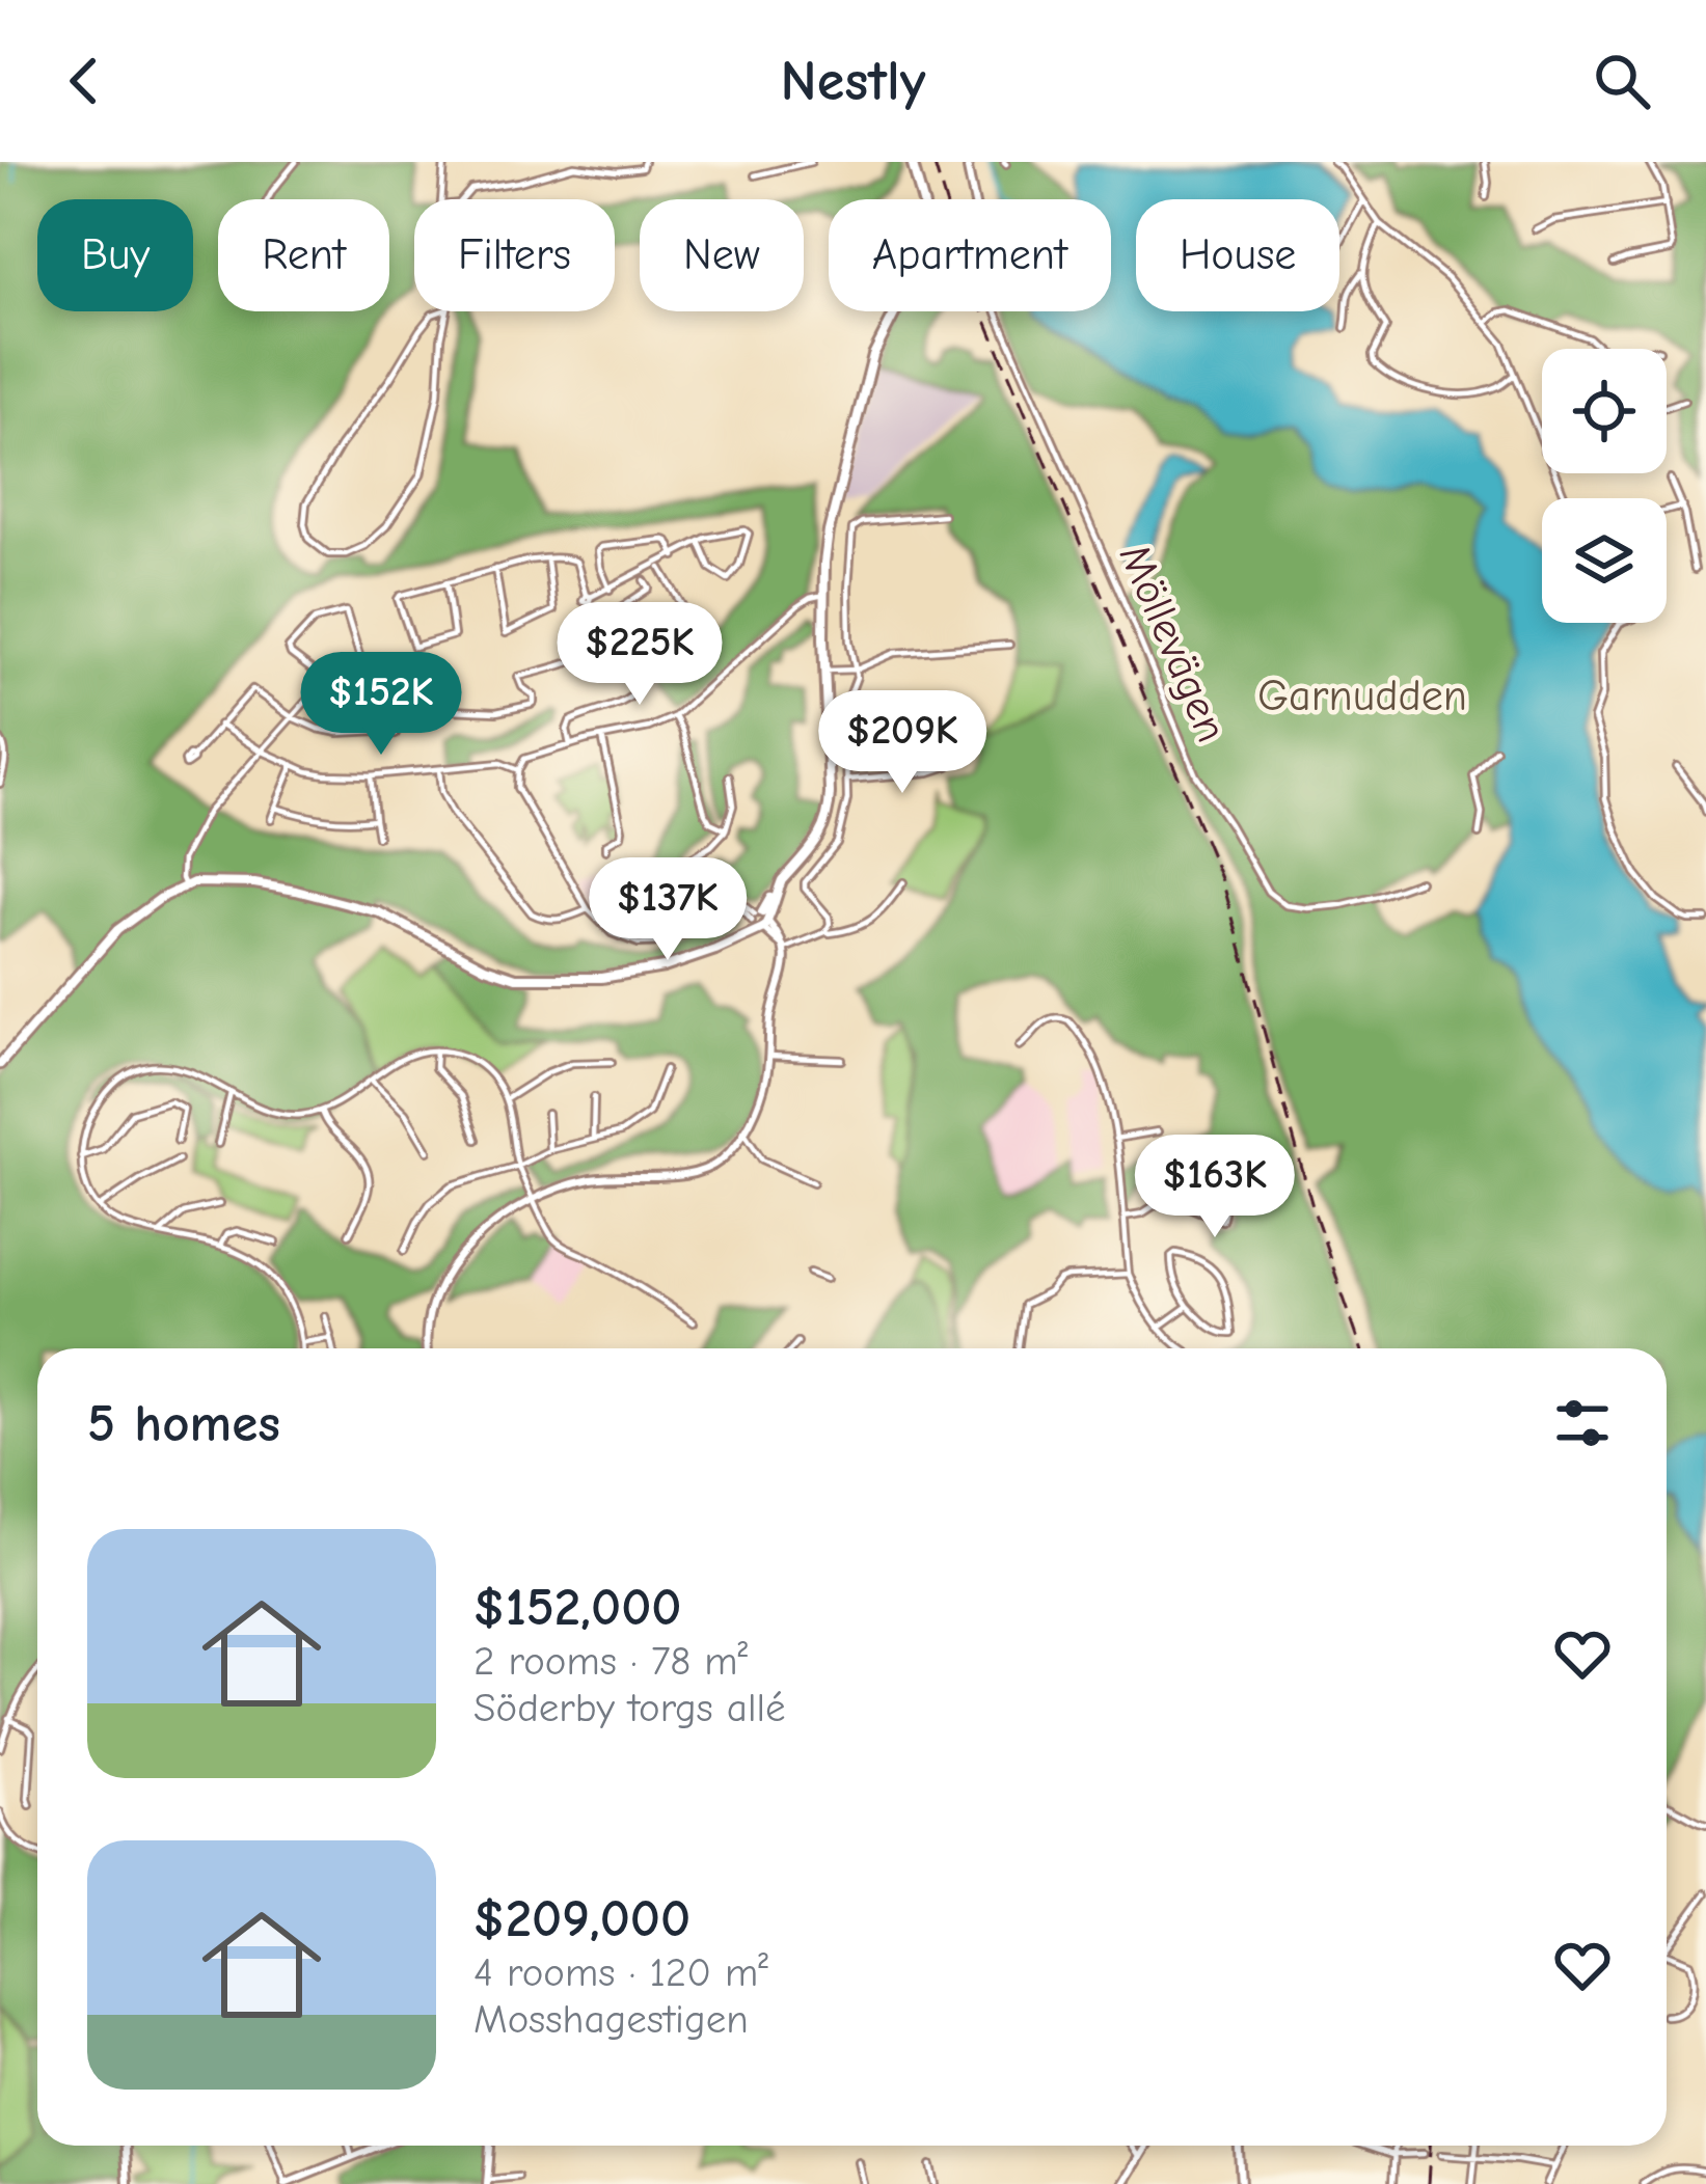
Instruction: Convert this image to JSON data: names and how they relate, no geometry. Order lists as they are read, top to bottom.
{
  "streets": {
    "street": ["Möllevägen"]
  },
  "parks": ["Garnudden"],
  "page": {
    "header": "Nestly",
    "chip": [
      "Buy",
      "Rent",
      "Filters",
      "New",
      "Apartment",
      "House"
    ],
    "price": [
      "$225K",
      "$152K",
      "$209K",
      "$137K",
      "$163K"
    ],
    "heading": "5 homes",
    "list": [
      {
        "name": "$152,000",
        "note": "2 rooms · 78 m² · Söderby torgs allé"
      },
      {
        "name": "$209,000",
        "note": "4 rooms · 120 m² · Mosshagestigen"
      }
    ]
  }
}
